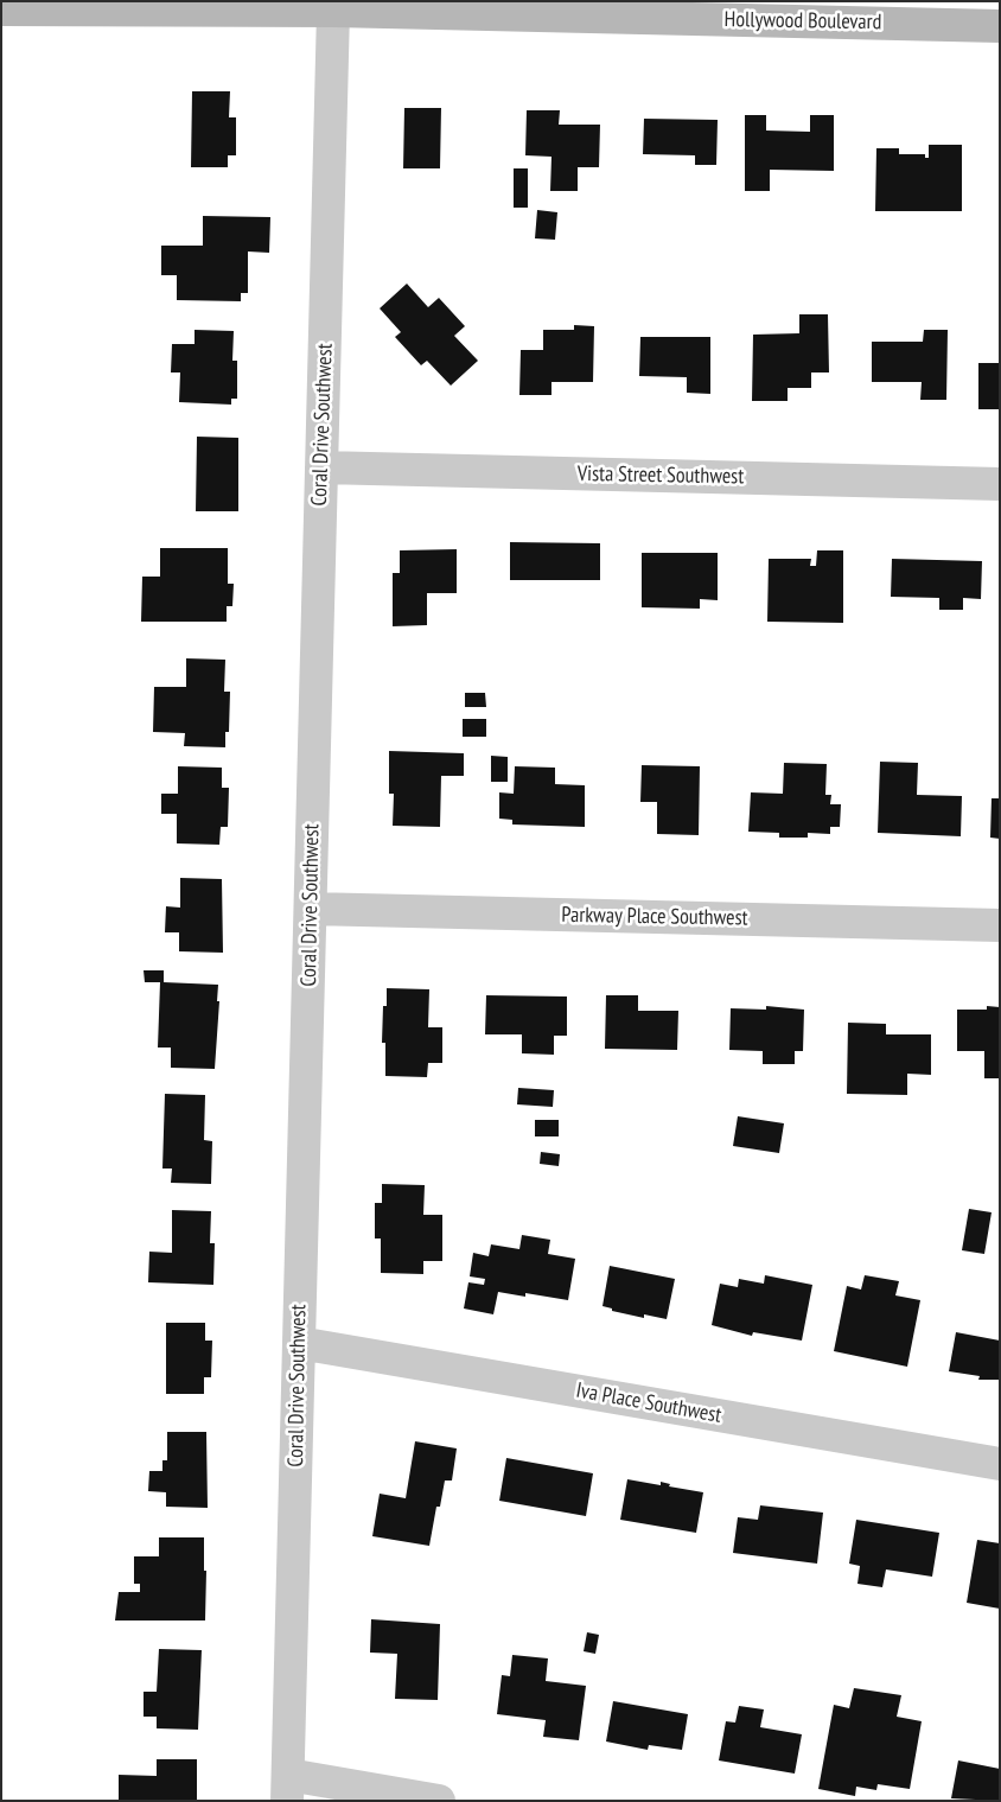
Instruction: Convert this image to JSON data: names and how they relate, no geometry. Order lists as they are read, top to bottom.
{
  "streets": {
    "street": [
      "Hollywood Boulevard",
      "Coral Drive Southwest",
      "Vista Street Southwest",
      "Parkway Place Southwest",
      "Iva Place Southwest"
    ]
  },
  "crossings": [
    ["Hollywood Boulevard", "Coral Drive Southwest"],
    ["Coral Drive Southwest", "Vista Street Southwest"],
    ["Coral Drive Southwest", "Parkway Place Southwest"],
    ["Coral Drive Southwest", "Iva Place Southwest"]
  ]
}
